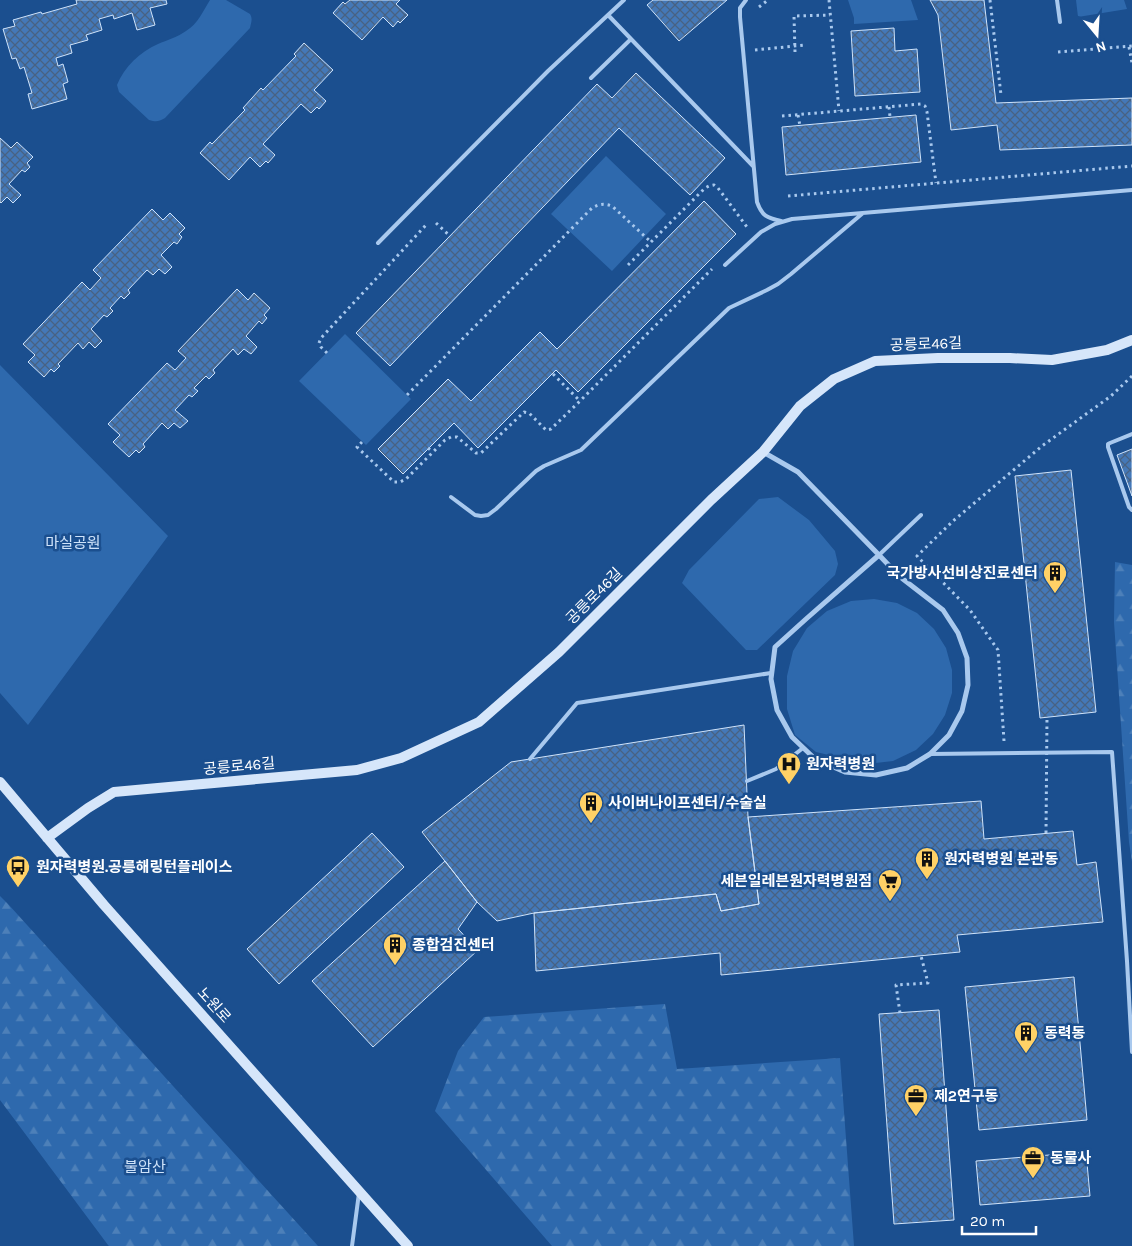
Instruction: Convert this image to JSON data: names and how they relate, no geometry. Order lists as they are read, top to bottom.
{
  "streets": {
    "street": ["공릉로46길", "노원로"]
  },
  "crossings": [
    ["공릉로46길", "노원로"]
  ],
  "parks": ["마실공원", "불암산"],
  "places": {
    "building": [
      "국가방사선비상진료센터",
      "사이버나이프센터/수술실",
      "원자력병원 본관동",
      "종합검진센터",
      "동력동"
    ],
    "hospital": ["원자력병원"],
    "bus stop": ["원자력병원.공릉해링턴플레이스"],
    "supermarket": ["세븐일레븐원자력병원점"],
    "office": ["제2연구동", "동물사"]
  },
  "scale_bar": "20 m",
  "north": "bottom"
}
